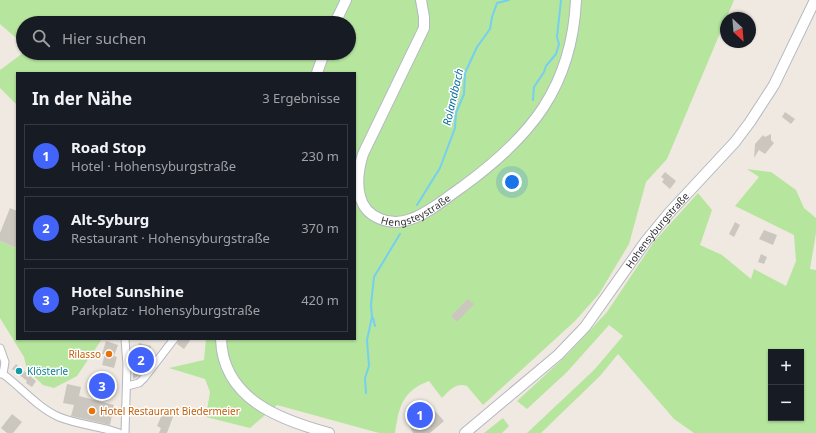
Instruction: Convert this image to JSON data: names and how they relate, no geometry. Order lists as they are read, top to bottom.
{
  "streets": {
    "main road": ["Hengsteystraße", "Hohensyburgstraße"]
  },
  "water": ["Rolandbach"],
  "places": ["Rilasso", "Klösterle", "Hotel Restaurant Biedermeier"],
  "north": "bottom right",
  "page": {
    "search": "Hier suchen",
    "heading": ["In der Nähe", "3 Ergebnisse"],
    "list": [
      {
        "mark": "1",
        "name": "Road Stop",
        "note": "Hotel · Hohensyburgstraße",
        "value": "230 m"
      },
      {
        "mark": "2",
        "name": "Alt-Syburg",
        "note": "Restaurant · Hohensyburgstraße",
        "value": "370 m"
      },
      {
        "mark": "3",
        "name": "Hotel Sunshine",
        "note": "Parkplatz · Hohensyburgstraße",
        "value": "420 m"
      }
    ],
    "pins": ["2", "3", "1"],
    "map_buttons": ["+", "−"]
  }
}
